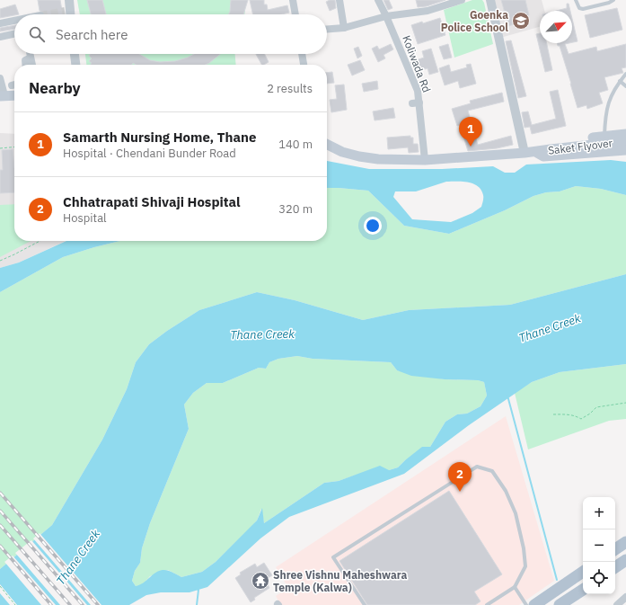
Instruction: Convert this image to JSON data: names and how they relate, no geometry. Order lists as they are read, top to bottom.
{
  "streets": {
    "main road": ["Saket Flyover"],
    "street": ["Koliwada Rd"]
  },
  "water": ["Thane Creek"],
  "places": {
    "school or university": ["Goenka Police School"],
    "temple": ["Shree Vishnu Maheshwara Temple (Kalwa)"]
  },
  "north": "top right",
  "page": {
    "search": "Search here",
    "heading": ["Nearby", "2 results"],
    "list": [
      {
        "mark": "1",
        "name": "Samarth Nursing Home, Thane",
        "note": "Hospital · Chendani Bunder Road",
        "value": "140 m"
      },
      {
        "mark": "2",
        "name": "Chhatrapati Shivaji Hospital",
        "note": "Hospital",
        "value": "320 m"
      }
    ],
    "pins": ["1", "2"],
    "map_buttons": ["+", "−"]
  }
}
